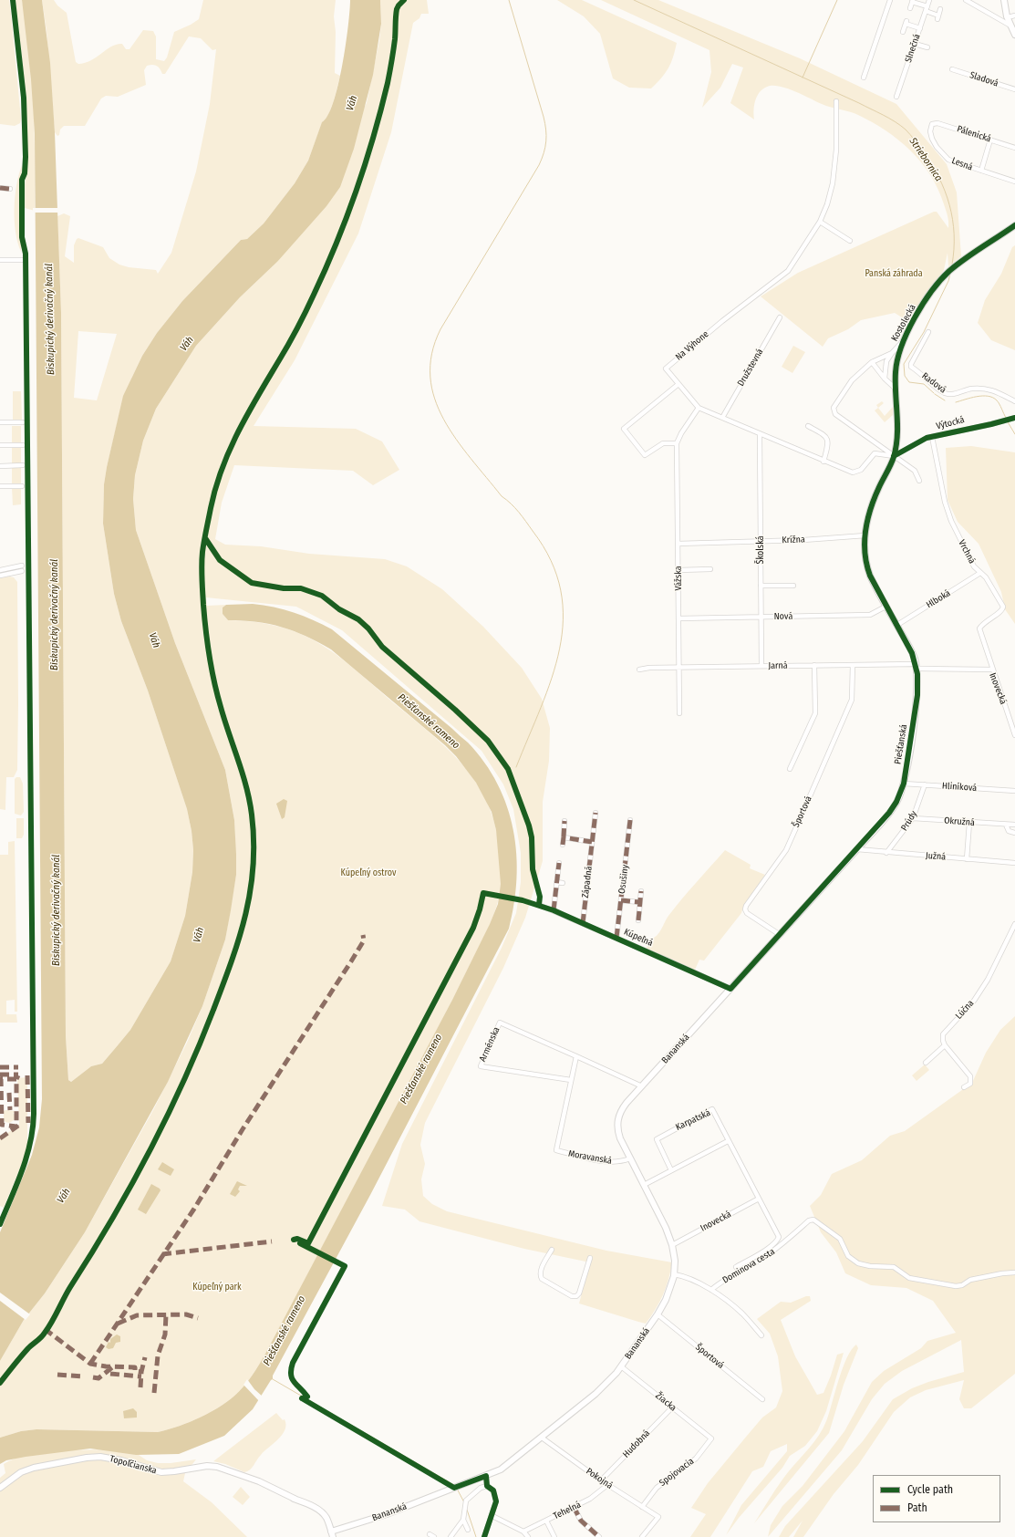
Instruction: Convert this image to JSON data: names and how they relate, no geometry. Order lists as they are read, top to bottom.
{
  "streets": {
    "main road": [
      "Kostolecká",
      "Piešťanská",
      "Bananská",
      "Topoľčianska"
    ],
    "street": [
      "Slnečná",
      "Sladová",
      "Pálenická",
      "Lesná",
      "Na Výhone",
      "Družstevná",
      "Radová",
      "Výtocká",
      "Krížna",
      "Školská",
      "Vrchná",
      "Vážska",
      "Hlboká",
      "Nová",
      "Jarná",
      "Inovecká",
      "Hliníková",
      "Športová",
      "Prúdy",
      "Okružná",
      "Južná",
      "Osušiny",
      "Západná",
      "Kúpeľná",
      "Lúčna",
      "Arménska",
      "Karpatská",
      "Moravanská",
      "Dominova cesta",
      "Žiacka",
      "Hudobná",
      "Spojovacia",
      "Pokojná",
      "Tehelná"
    ]
  },
  "crossings": [
    ["Pálenická", "Lesná"],
    ["Kostolecká", "Na Výhone"],
    ["Kostolecká", "Výtocká"],
    ["Kostolecká", "Piešťanská"],
    ["Na Výhone", "Družstevná"],
    ["Na Výhone", "Výtocká"],
    ["Na Výhone", "Školská"],
    ["Na Výhone", "Vážska"],
    ["Na Výhone", "Piešťanská"],
    ["Výtocká", "Vrchná"],
    ["Výtocká", "Piešťanská"],
    ["Krížna", "Školská"],
    ["Krížna", "Vážska"],
    ["Krížna", "Piešťanská"],
    ["Školská", "Nová"],
    ["Školská", "Jarná"],
    ["Vrchná", "Hlboká"],
    ["Vrchná", "Inovecká"],
    ["Vážska", "Nová"],
    ["Vážska", "Jarná"],
    ["Hlboká", "Piešťanská"],
    ["Nová", "Piešťanská"],
    ["Jarná", "Inovecká"],
    ["Jarná", "Piešťanská"],
    ["Jarná", "Športová"],
    ["Inovecká", "Piešťanská"],
    ["Inovecká", "Bananská"],
    ["Piešťanská", "Hliníková"],
    ["Piešťanská", "Športová"],
    ["Piešťanská", "Južná"],
    ["Piešťanská", "Kúpeľná"],
    ["Piešťanská", "Bananská"],
    ["Hliníková", "Prúdy"],
    ["Športová", "Bananská"],
    ["Prúdy", "Okružná"],
    ["Prúdy", "Južná"],
    ["Osušiny", "Kúpeľná"],
    ["Západná", "Kúpeľná"],
    ["Arménska", "Moravanská"],
    ["Bananská", "Moravanská"],
    ["Bananská", "Žiacka"],
    ["Bananská", "Topoľčianska"],
    ["Bananská", "Pokojná"],
    ["Žiacka", "Hudobná"],
    ["Žiacka", "Spojovacia"],
    ["Hudobná", "Pokojná"],
    ["Spojovacia", "Pokojná"],
    ["Pokojná", "Tehelná"]
  ],
  "water": [
    "Váh",
    "Striebornica",
    "Biskupický derivačný kanál",
    "Piešťanské rameno"
  ],
  "parks": ["Panská záhrada", "Kúpeľný ostrov", "Kúpeľný park"],
  "legend": ["Cycle path", "Path"]
}
